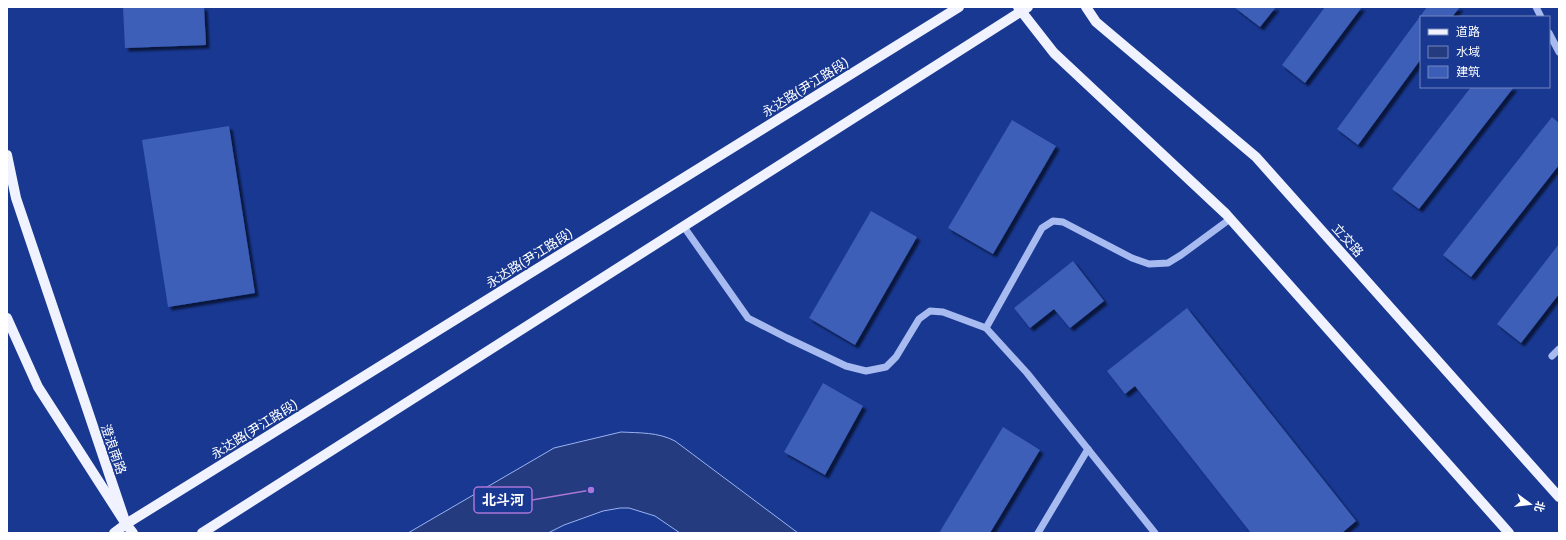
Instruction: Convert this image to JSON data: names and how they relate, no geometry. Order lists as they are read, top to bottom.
{
  "streets": {
    "main road": ["永达路(尹江路段)", "立交路", "澄浪南路"]
  },
  "crossings": [
    ["永达路(尹江路段)", "澄浪南路"]
  ],
  "places": ["北斗河"],
  "legend": ["道路", "水域", "建筑"],
  "north": "right"
}
